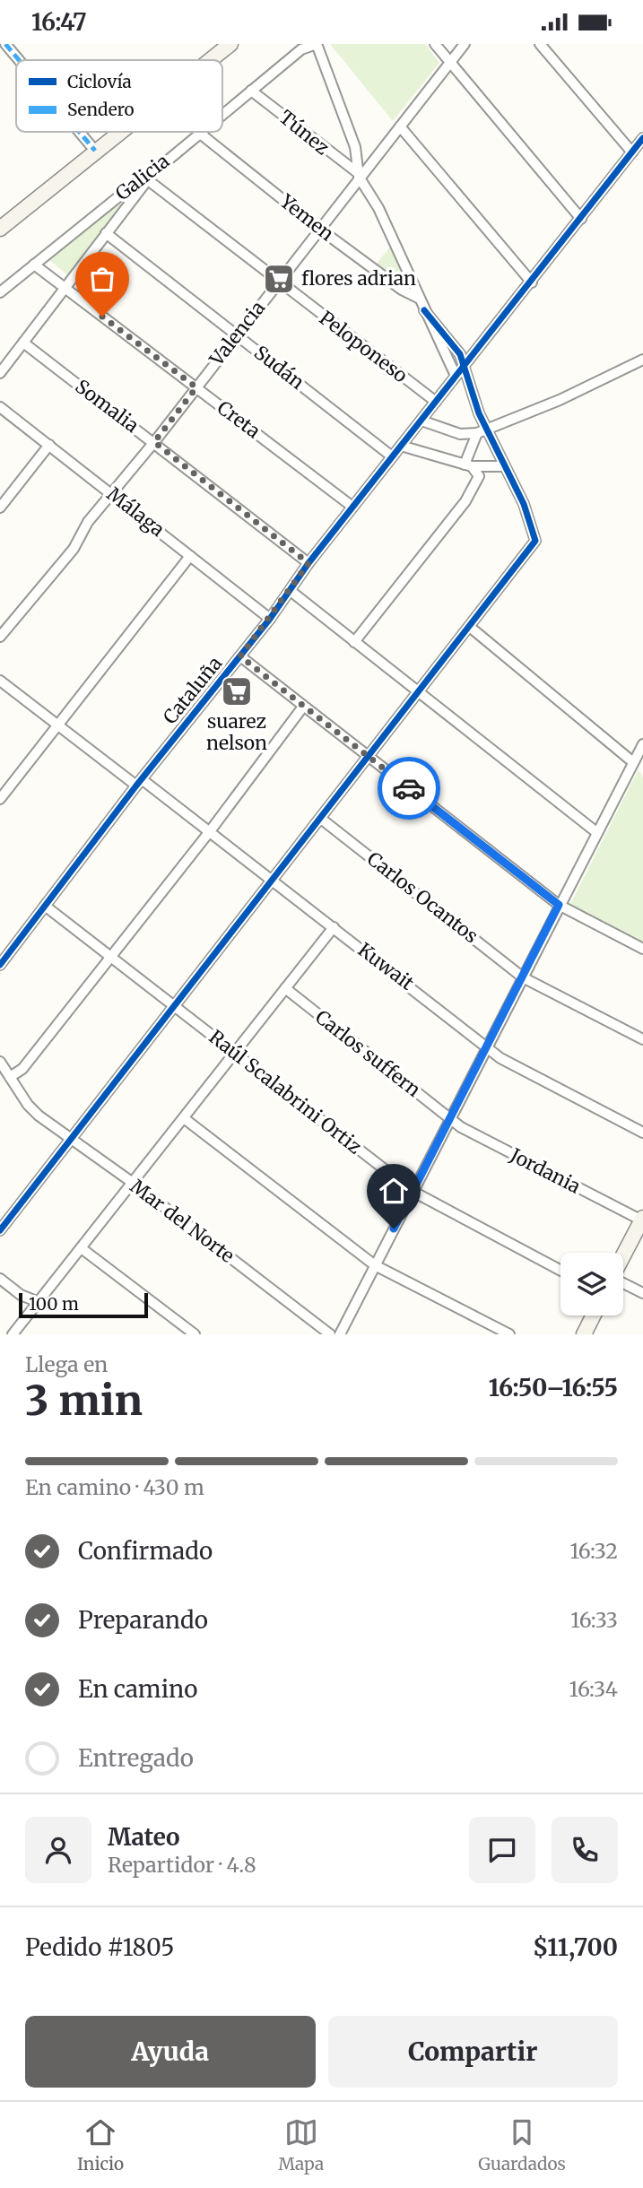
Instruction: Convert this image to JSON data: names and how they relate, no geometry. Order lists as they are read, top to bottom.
{
  "streets": {
    "street": [
      "Túnez",
      "Galicia",
      "Yemen",
      "Valencia",
      "Peloponeso",
      "Sudán",
      "Somalia",
      "Creta",
      "Málaga",
      "Cataluña",
      "Carlos Ocantos",
      "Kuwait",
      "Carlos suffern",
      "Raúl Scalabrini Ortiz",
      "Jordania",
      "Mar del Norte"
    ]
  },
  "crossings": [
    ["Túnez", "Galicia"],
    ["Túnez", "Valencia"],
    ["Galicia", "Yemen"],
    ["Galicia", "Peloponeso"],
    ["Galicia", "Creta"],
    ["Yemen", "Valencia"],
    ["Valencia", "Peloponeso"],
    ["Valencia", "Sudán"],
    ["Valencia", "Somalia"],
    ["Valencia", "Creta"],
    ["Valencia", "Málaga"],
    ["Peloponeso", "Cataluña"],
    ["Sudán", "Cataluña"],
    ["Somalia", "Cataluña"],
    ["Creta", "Cataluña"],
    ["Málaga", "Cataluña"],
    ["Cataluña", "Kuwait"],
    ["Cataluña", "Raúl Scalabrini Ortiz"],
    ["Carlos suffern", "Jordania"]
  ],
  "places": {
    "supermarket": ["flores adrian", "suarez nelson"]
  },
  "legend": ["Ciclovía", "Sendero"],
  "scale_bar": "100 m",
  "page": {
    "status": "16:47",
    "scale": "100 m",
    "heading": ["3 min", "Llega en", "16:50–16:55"],
    "panel": [
      "Mateo",
      "Repartidor · 4.8",
      "Pedido #1805",
      "$11,700"
    ],
    "bar": "En camino · 430 m",
    "list": [
      ["Confirmado", "16:32"],
      ["Preparando", "16:33"],
      ["En camino", "16:34"],
      "Entregado"
    ],
    "buttons": ["Ayuda", "Compartir"],
    "tabs": ["Inicio", "Mapa", "Guardados"]
  }
}
